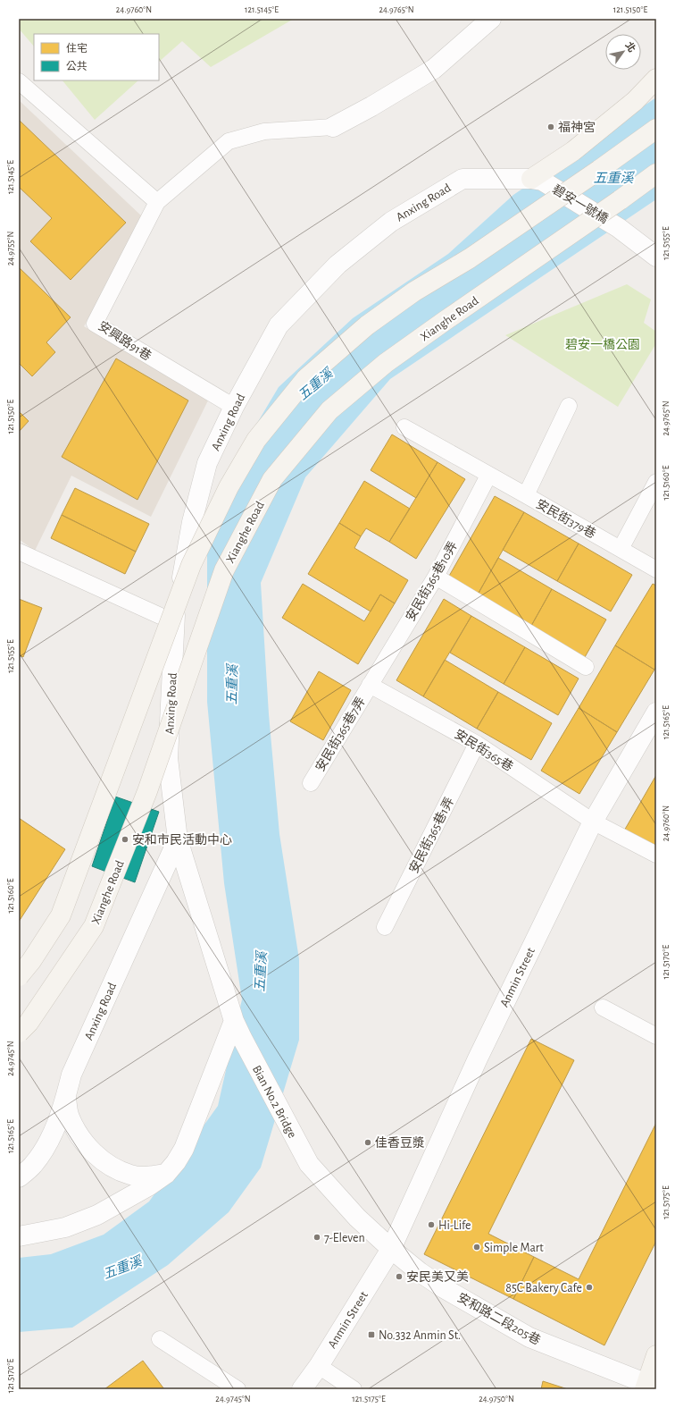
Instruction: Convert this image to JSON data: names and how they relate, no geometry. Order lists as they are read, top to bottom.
{
  "streets": {
    "main road": ["Xianghe Road"],
    "street": [
      "Anxing Road",
      "碧安一號橋",
      "Anmin Street",
      "Bian No.2 Bridge",
      "安和路二段205巷"
    ],
    "lane": [
      "安興路91巷",
      "安民街379巷",
      "安民街365巷10弄",
      "安民街365巷7弄",
      "安民街365巷",
      "安民街365巷1弄"
    ]
  },
  "crossings": [
    ["Anxing Road", "碧安一號橋"],
    ["Anxing Road", "安興路91巷"],
    ["Anxing Road", "Bian No.2 Bridge"],
    ["安民街365巷10弄", "安民街365巷7弄"],
    ["安民街365巷10弄", "安民街365巷"],
    ["安民街365巷7弄", "安民街365巷"],
    ["安民街365巷", "安民街365巷1弄"],
    ["安民街365巷", "Anmin Street"],
    ["Anmin Street", "Bian No.2 Bridge"],
    ["Anmin Street", "安和路二段205巷"],
    ["Bian No.2 Bridge", "安和路二段205巷"]
  ],
  "water": ["五重溪"],
  "parks": ["碧安一橋公園"],
  "places": {
    "other": [
      "福神宮",
      "安和市民活動中心",
      "佳香豆漿",
      "Hi-Life",
      "7-Eleven",
      "Simple Mart",
      "安民美又美",
      "85C Bakery Cafe"
    ],
    "transit": ["No.332 Anmin St."]
  },
  "legend": ["住宅", "公共"],
  "north": "top right",
  "coordinates": [
    "24.9760°N",
    "121.5145°E",
    "24.9765°N",
    "121.5150°E",
    "121.5155°E",
    "24.9755°N",
    "121.5160°E",
    "121.5165°E",
    "121.5170°E",
    "24.9745°N",
    "121.5175°E",
    "24.9750°N"
  ]
}
